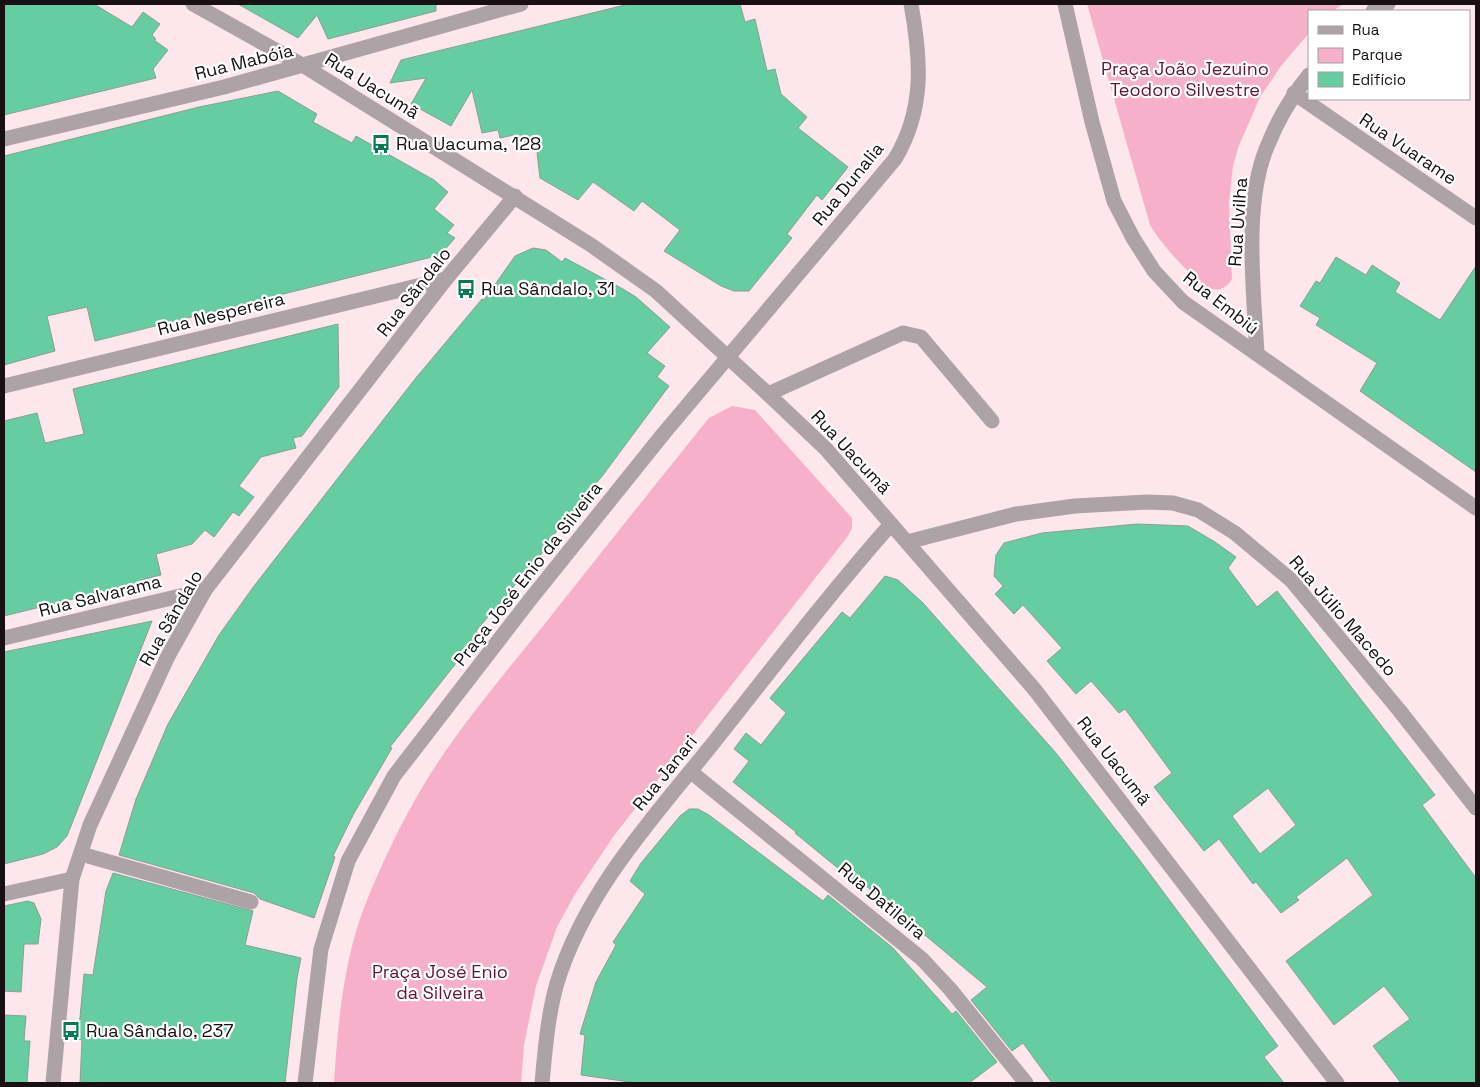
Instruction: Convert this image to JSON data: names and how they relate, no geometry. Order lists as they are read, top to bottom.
{
  "streets": {
    "street": [
      "Rua Mabóia",
      "Rua Uacumã",
      "Rua Vuarame",
      "Rua Dunalia",
      "Rua Uvilha",
      "Rua Sãndalo",
      "Rua Embiú",
      "Rua Nespereira",
      "Praça José Enio da Silveira",
      "Rua Salvarama",
      "Rua Júlio Macedo",
      "Rua Janari",
      "Rua Datileira"
    ]
  },
  "crossings": [
    ["Rua Mabóia", "Rua Uacumã"],
    ["Rua Uacumã", "Rua Dunalia"],
    ["Rua Uacumã", "Rua Sãndalo"],
    ["Rua Uacumã", "Praça José Enio da Silveira"],
    ["Rua Uacumã", "Rua Júlio Macedo"],
    ["Rua Uacumã", "Rua Janari"],
    ["Rua Vuarame", "Rua Uvilha"],
    ["Rua Dunalia", "Praça José Enio da Silveira"],
    ["Rua Uvilha", "Rua Embiú"],
    ["Rua Sãndalo", "Rua Nespereira"],
    ["Rua Sãndalo", "Rua Salvarama"],
    ["Rua Janari", "Rua Datileira"]
  ],
  "parks": ["Praça João Jezuino Teodoro Silvestre", "Praça José Enio da Silveira"],
  "places": {
    "bus stop": ["Rua Uacuma, 128", "Rua Sândalo, 31", "Rua Sândalo, 237"]
  },
  "legend": ["Rua", "Parque", "Edifício"]
}
